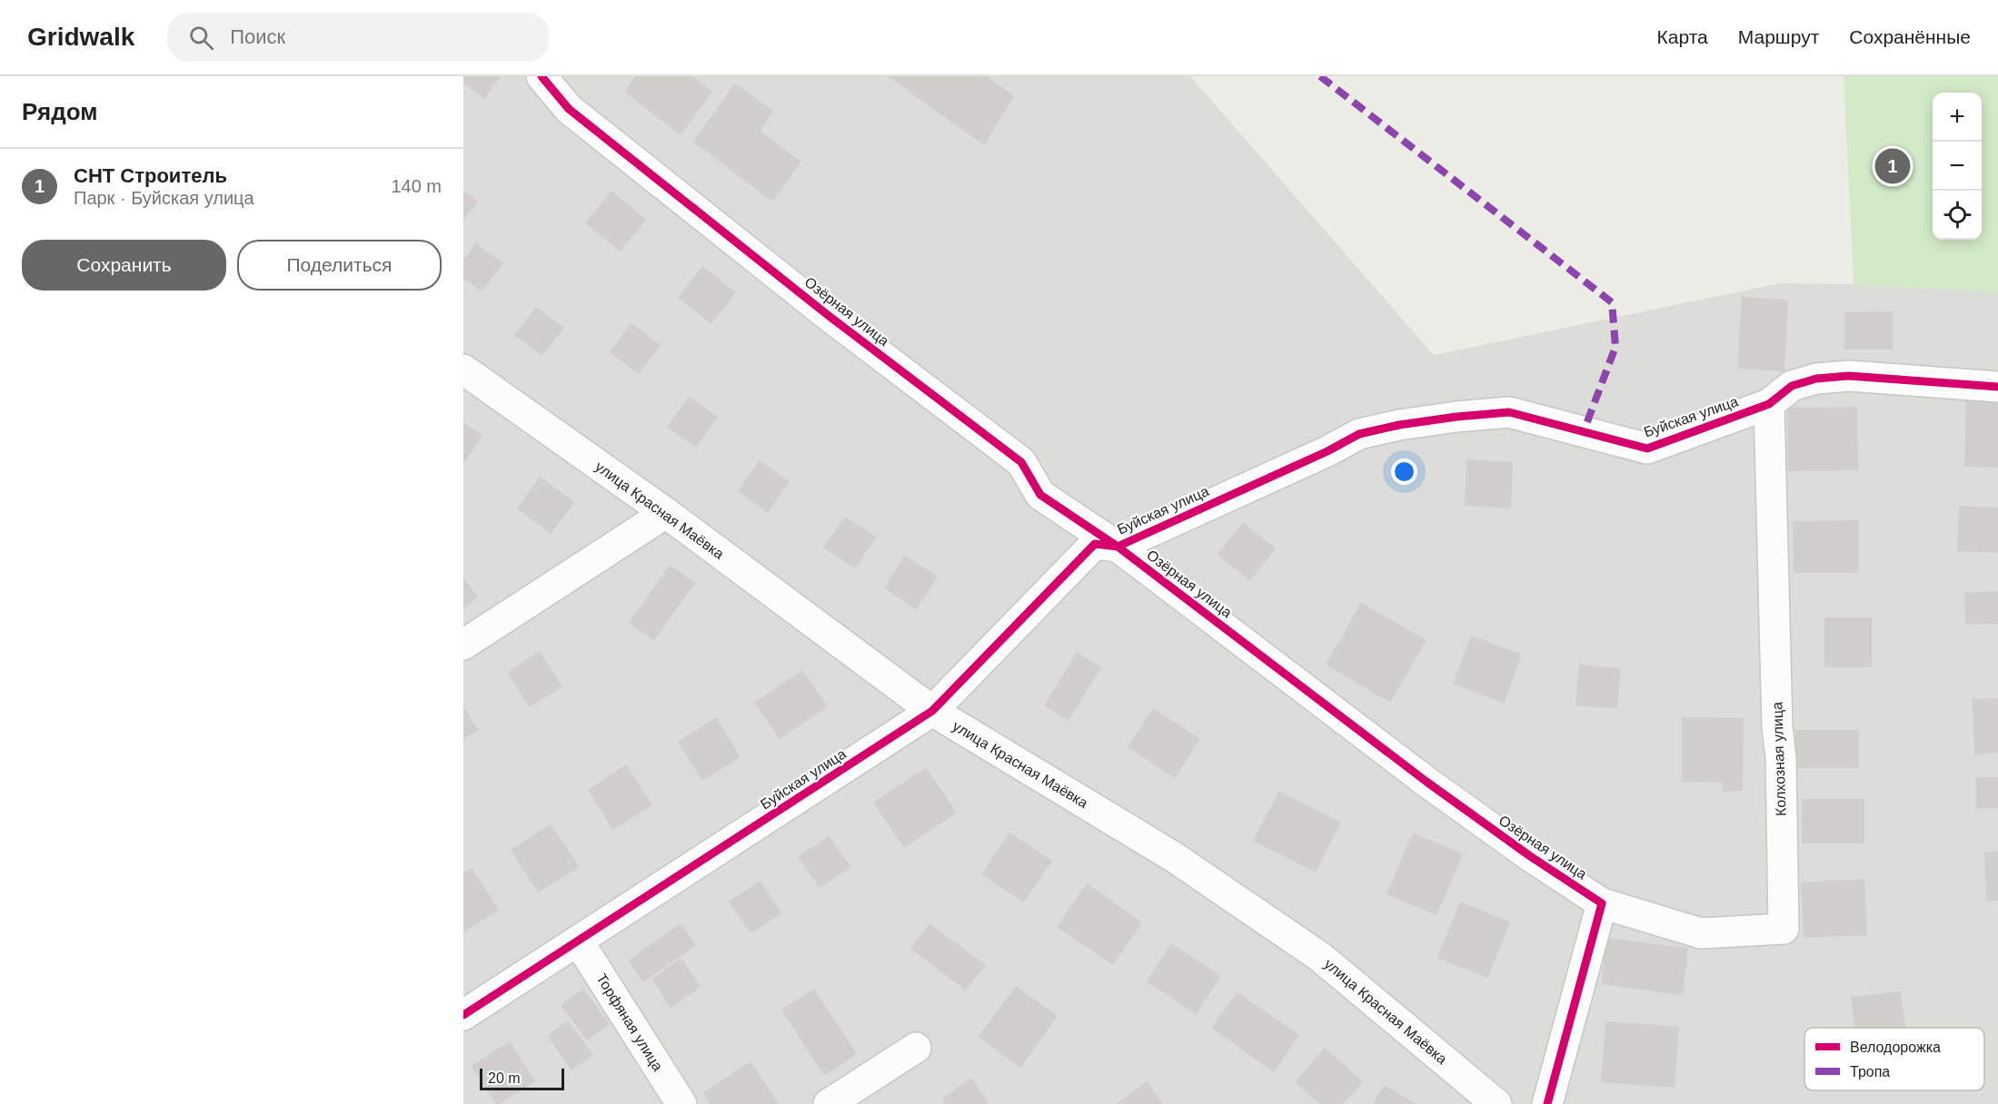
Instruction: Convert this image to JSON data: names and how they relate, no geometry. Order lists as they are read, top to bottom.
{
  "streets": {
    "street": [
      "Озёрная улица",
      "Буйская улица",
      "улица Красная Маёвка",
      "Колхозная улица",
      "Торфяная улица"
    ]
  },
  "crossings": [
    ["Озёрная улица", "Буйская улица"],
    ["Озёрная улица", "Колхозная улица"],
    ["Буйская улица", "улица Красная Маёвка"],
    ["Буйская улица", "Колхозная улица"],
    ["Буйская улица", "Торфяная улица"]
  ],
  "legend": ["Велодорожка", "Тропа"],
  "scale_bar": "20 m",
  "page": {
    "header": "Gridwalk",
    "search": "Поиск",
    "nav": ["Карта", "Маршрут", "Сохранённые"],
    "heading": "Рядом",
    "map_buttons": ["+", "−"],
    "pins": "1",
    "list": [
      {
        "mark": "1",
        "name": "СНТ Строитель",
        "note": "Парк · Буйская улица",
        "value": "140 m"
      }
    ],
    "buttons": ["Сохранить", "Поделиться"],
    "scale": "20 m"
  }
}
